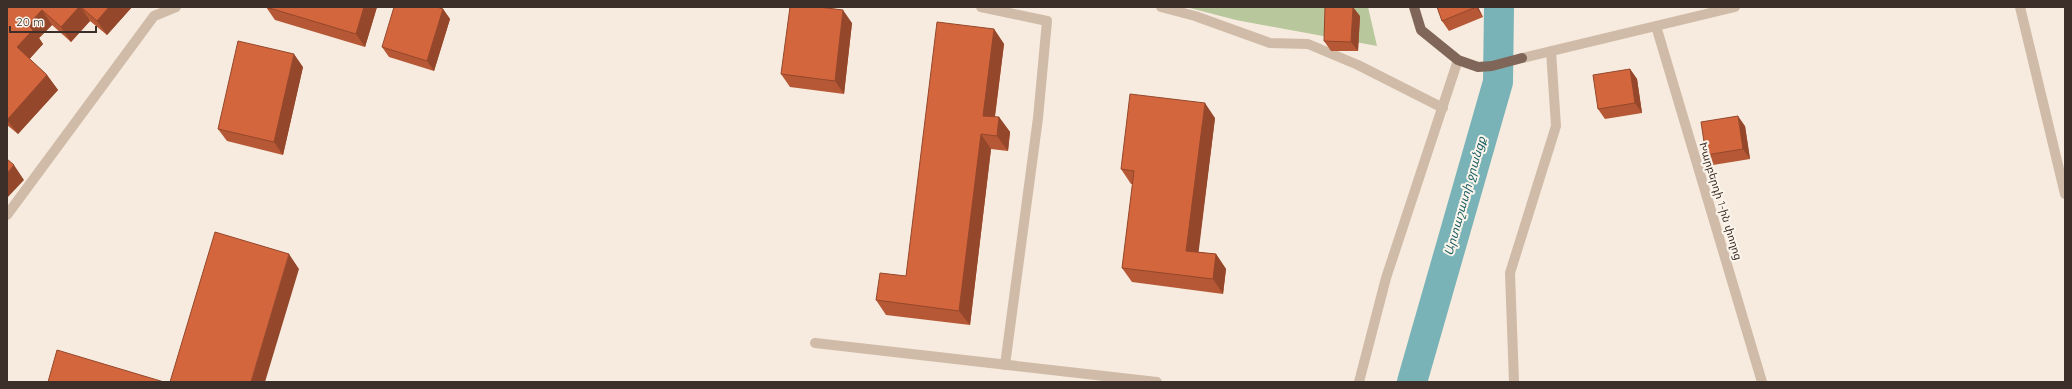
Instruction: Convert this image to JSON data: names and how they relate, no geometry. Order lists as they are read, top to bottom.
{
  "streets": {
    "street": ["Խարբերդի 1-ին փողոց"]
  },
  "water": ["Արտաշատի ջրանցք"],
  "scale_bar": "20 m"
}
